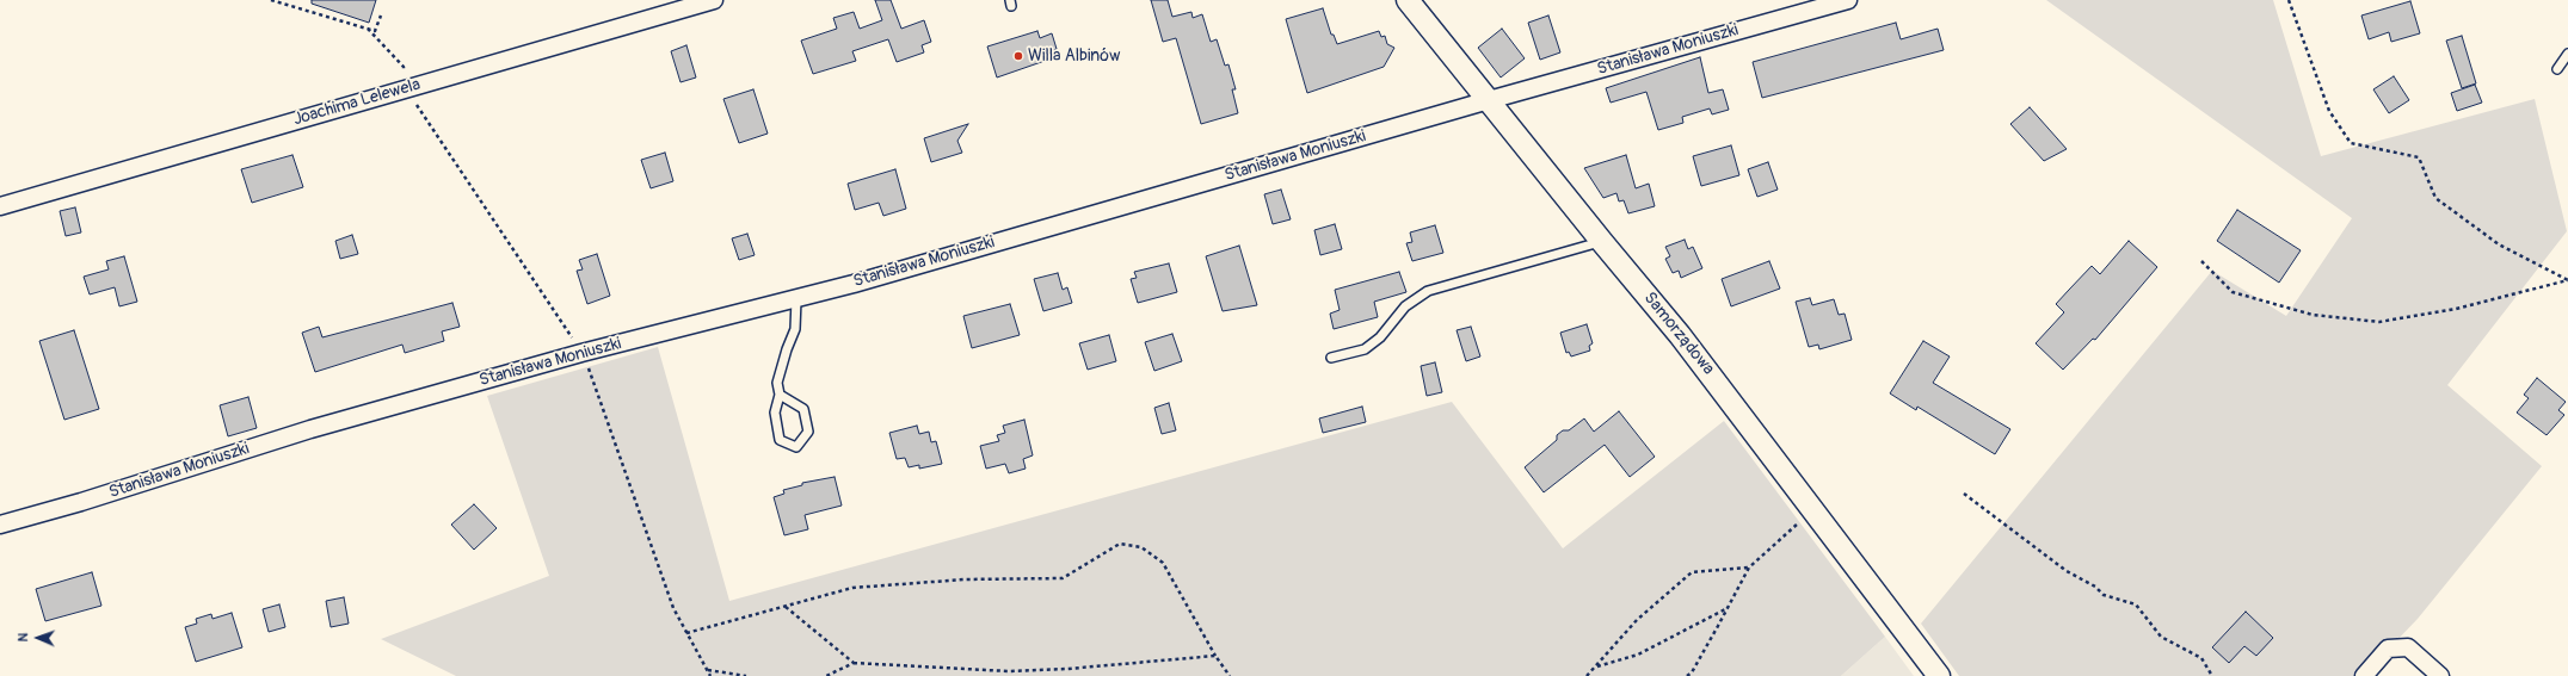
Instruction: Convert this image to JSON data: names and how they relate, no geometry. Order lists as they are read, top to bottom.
{
  "streets": {
    "street": ["Stanisława Moniuszki", "Joachima Lelewela", "Samorządowa"]
  },
  "crossings": [
    ["Stanisława Moniuszki", "Samorządowa"]
  ],
  "places": ["Willa Albinów"],
  "north": "left"
}
